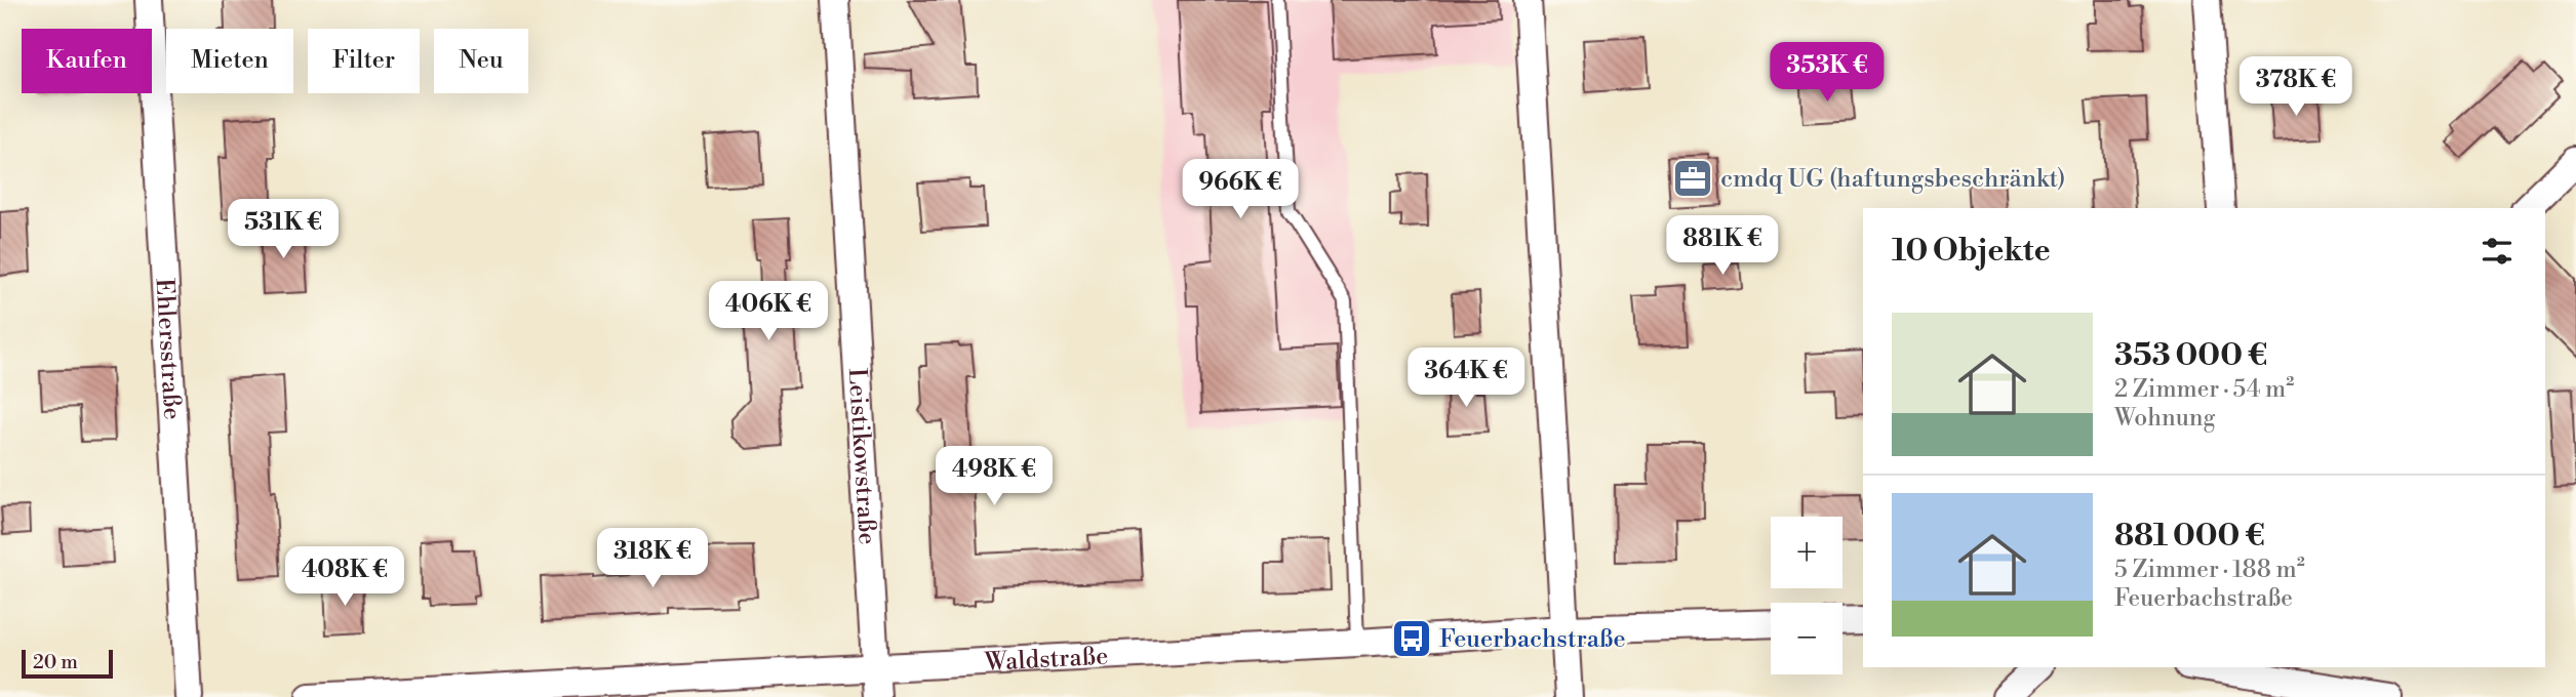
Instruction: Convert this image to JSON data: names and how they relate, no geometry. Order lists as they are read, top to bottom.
{
  "streets": {
    "street": ["Ehlersstraße", "Leistikowstraße", "Waldstraße"]
  },
  "crossings": [
    ["Leistikowstraße", "Waldstraße"]
  ],
  "places": {
    "office": ["cmdq UG (haftungsbeschränkt)"],
    "bus stop": ["Feuerbachstraße"]
  },
  "scale_bar": "20 m",
  "page": {
    "chip": [
      "Kaufen",
      "Mieten",
      "Filter",
      "Neu"
    ],
    "price": [
      "353K €",
      "378K €",
      "966K €",
      "531K €",
      "881K €",
      "406K €",
      "364K €",
      "498K €",
      "318K €",
      "408K €"
    ],
    "heading": "10 Objekte",
    "list": [
      {
        "name": "353 000 €",
        "note": "2 Zimmer · 54 m² · Wohnung"
      },
      {
        "name": "881 000 €",
        "note": "5 Zimmer · 188 m² · Feuerbachstraße"
      }
    ],
    "map_buttons": ["+", "−"],
    "scale": "20 m"
  }
}
